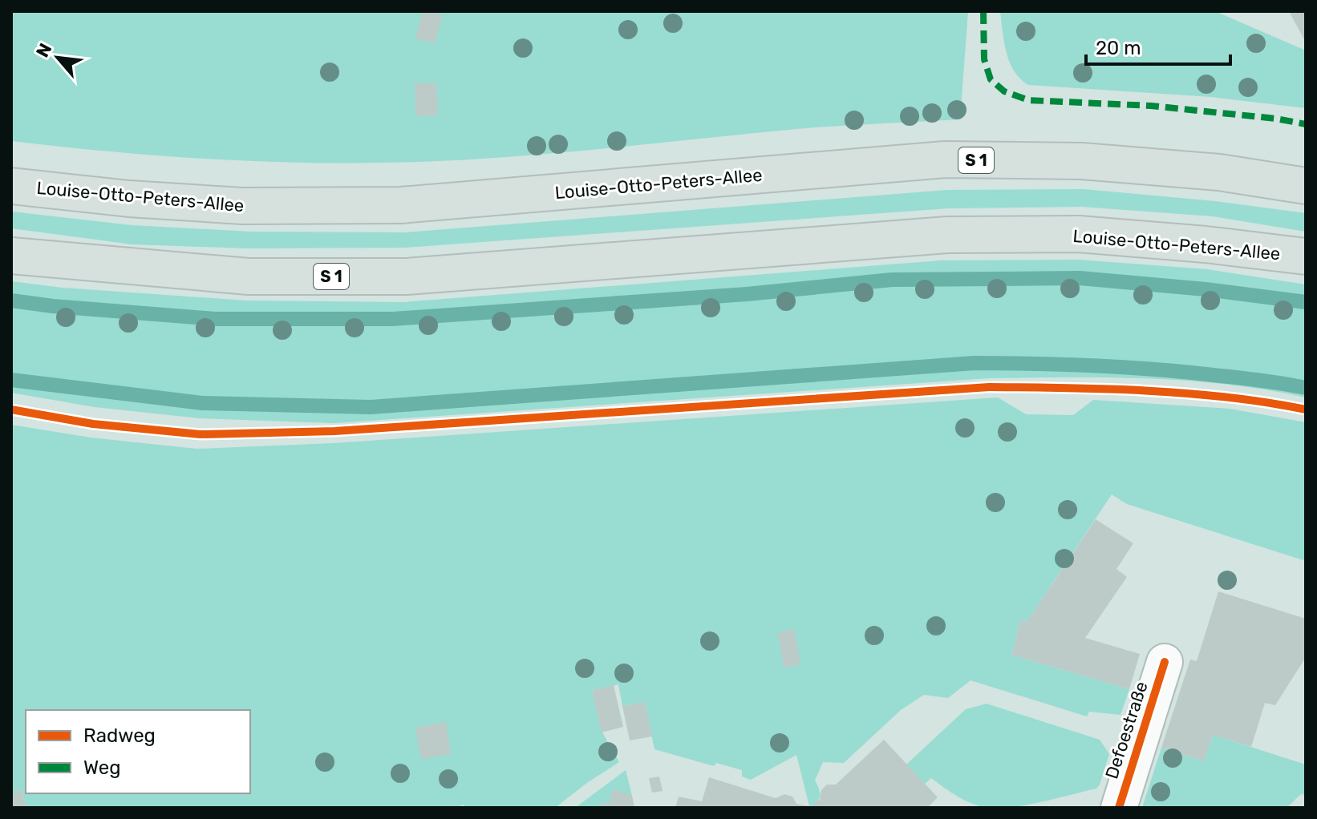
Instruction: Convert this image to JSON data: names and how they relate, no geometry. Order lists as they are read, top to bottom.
{
  "streets": {
    "main road": ["S 1", "Louise-Otto-Peters-Allee"],
    "street": ["Defoestraße"]
  },
  "legend": ["Radweg", "Weg"],
  "scale_bar": "20 m",
  "north": "top left"
}
